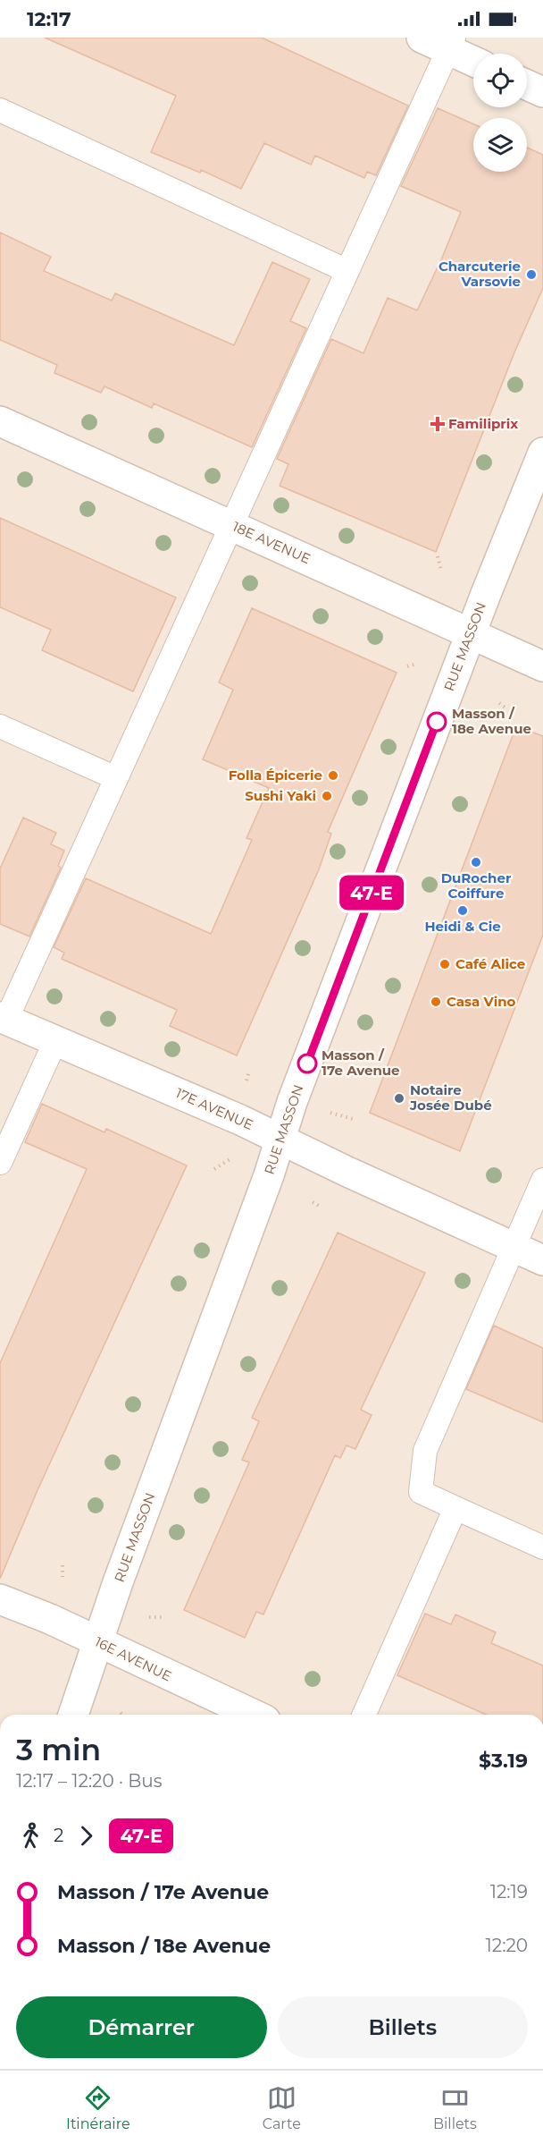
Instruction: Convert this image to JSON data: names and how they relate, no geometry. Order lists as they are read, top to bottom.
{
  "streets": {
    "street": [
      "18E AVENUE",
      "RUE MASSON",
      "17E AVENUE",
      "16E AVENUE"
    ]
  },
  "crossings": [
    ["18E AVENUE", "RUE MASSON"],
    ["RUE MASSON", "17E AVENUE"],
    ["RUE MASSON", "16E AVENUE"]
  ],
  "places": {
    "other": [
      "Charcuterie Varsovie",
      "Masson / 18e Avenue",
      "Folla Épicerie",
      "Sushi Yaki",
      "DuRocher Coiffure",
      "Heidi & Cie",
      "Café Alice",
      "Casa Vino",
      "Masson / 17e Avenue",
      "Notaire Josée Dubé"
    ],
    "health": ["Familiprix"]
  },
  "lines": ["bus line 47-E"],
  "page": {
    "status": "12:17",
    "on_map": "47-E",
    "heading": ["3 min", "12:17 – 12:20 · Bus", "$3.19"],
    "legs": ["2", "47-E"],
    "list": [
      {
        "name": "Masson / 17e Avenue",
        "value": "12:19"
      },
      {
        "name": "Masson / 18e Avenue",
        "value": "12:20"
      }
    ],
    "buttons": ["Démarrer", "Billets"],
    "tabs": ["Itinéraire", "Carte", "Billets"]
  }
}
